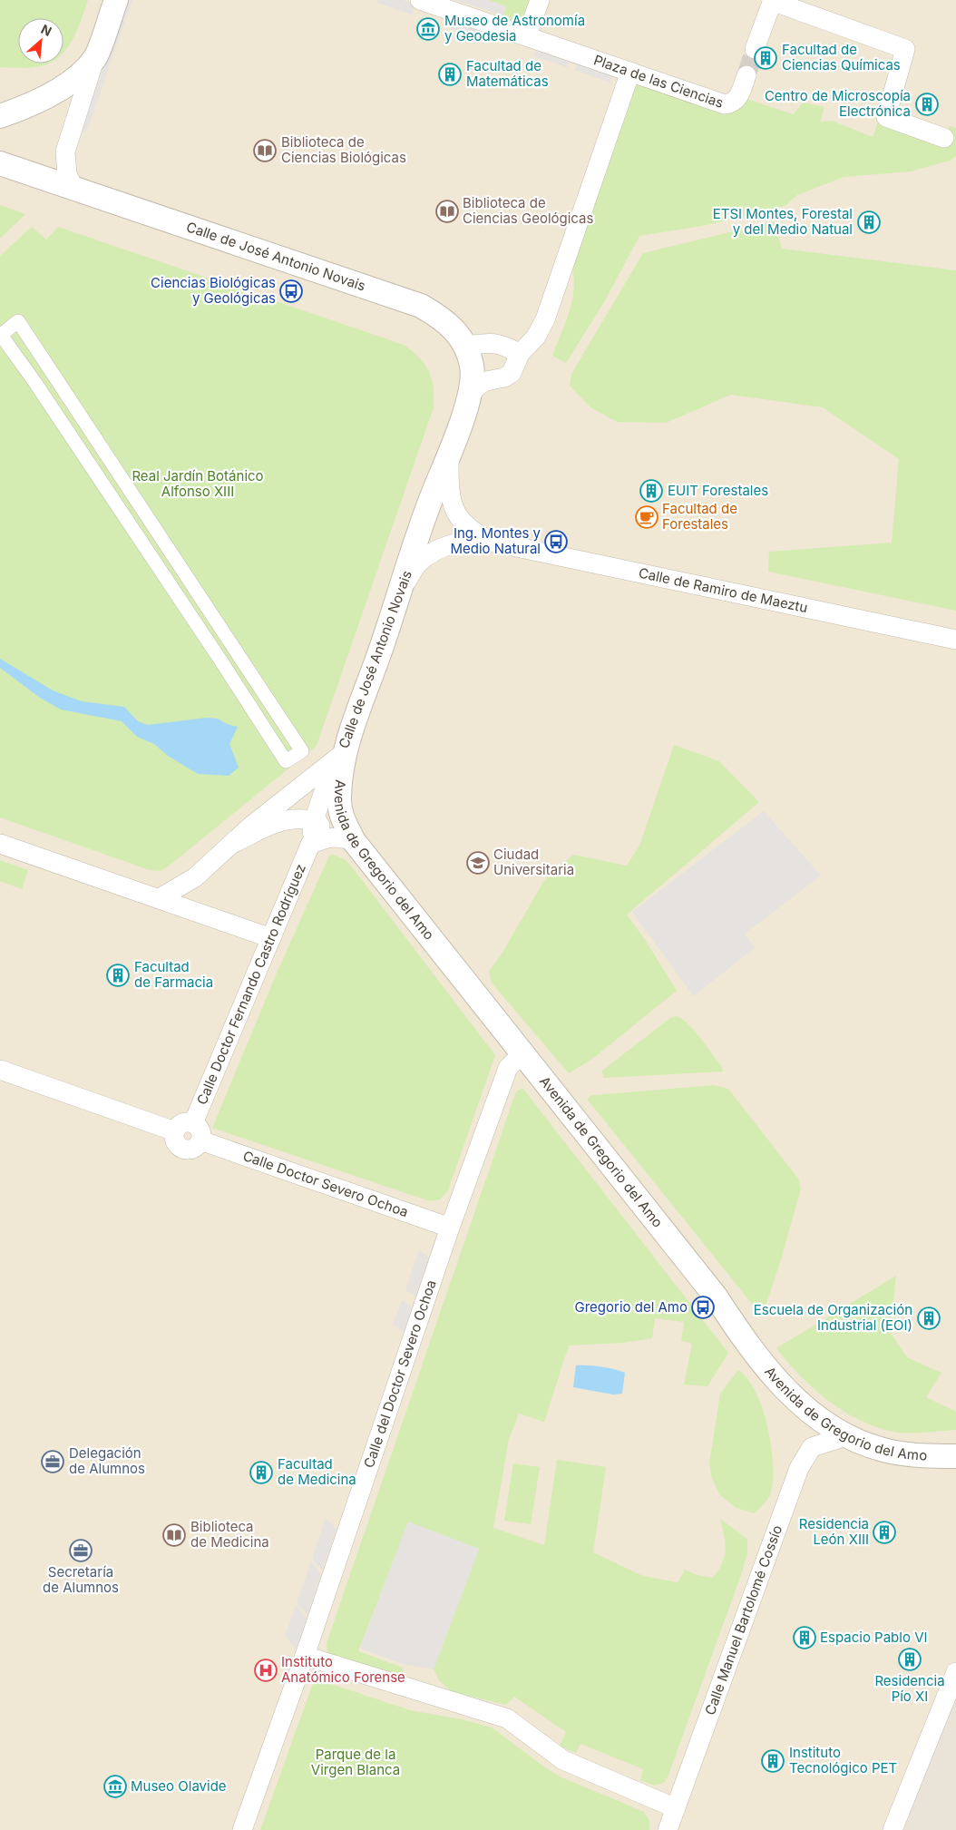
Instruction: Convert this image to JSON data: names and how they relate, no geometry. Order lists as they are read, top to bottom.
{
  "streets": {
    "street": [
      "Plaza de las Ciencias",
      "Calle de José Antonio Novais",
      "Calle de Ramiro de Maeztu",
      "Avenida de Gregorio del Amo",
      "Calle Doctor Fernando Castro Rodríguez",
      "Calle Doctor Severo Ochoa",
      "Calle del Doctor Severo Ochoa",
      "Calle Manuel Bartolomé Cossío"
    ]
  },
  "crossings": [
    ["Calle de José Antonio Novais", "Calle de Ramiro de Maeztu"],
    ["Calle de José Antonio Novais", "Avenida de Gregorio del Amo"],
    ["Calle de José Antonio Novais", "Calle Doctor Fernando Castro Rodríguez"],
    ["Avenida de Gregorio del Amo", "Calle Doctor Fernando Castro Rodríguez"],
    ["Avenida de Gregorio del Amo", "Calle del Doctor Severo Ochoa"],
    ["Avenida de Gregorio del Amo", "Calle Manuel Bartolomé Cossío"],
    ["Calle Doctor Fernando Castro Rodríguez", "Calle Doctor Severo Ochoa"],
    ["Calle Doctor Severo Ochoa", "Calle del Doctor Severo Ochoa"]
  ],
  "parks": ["Real Jardín Botánico Alfonso XIII", "Parque de la Virgen Blanca"],
  "places": {
    "museum": ["Museo de Astronomía y Geodesia", "Museo Olavide"],
    "building": [
      "Facultad de Ciencias Químicas",
      "Facultad de Matemáticas",
      "Centro de Microscopía Electrónica",
      "ETSI Montes, Forestal y del Medio Natual",
      "EUIT Forestales",
      "Facultad de Farmacia",
      "Escuela de Organización Industrial (EOI)",
      "Facultad de Medicina",
      "Residencia León XIII",
      "Espacio Pablo VI",
      "Residencia Pío XI",
      "Instituto Tecnológico PET"
    ],
    "library": ["Biblioteca de Ciencias Biológicas", "Biblioteca de Ciencias Geológicas", "Biblioteca de Medicina"],
    "bus stop": ["Ciencias Biológicas y Geológicas", "Ing. Montes y Medio Natural", "Gregorio del Amo"],
    "cafe": ["Facultad de Forestales"],
    "school or university": ["Ciudad Universitaria"],
    "office": ["Delegación de Alumnos", "Secretaría de Alumnos"],
    "hospital": ["Instituto Anatómico Forense"]
  },
  "north": "top right"
}
